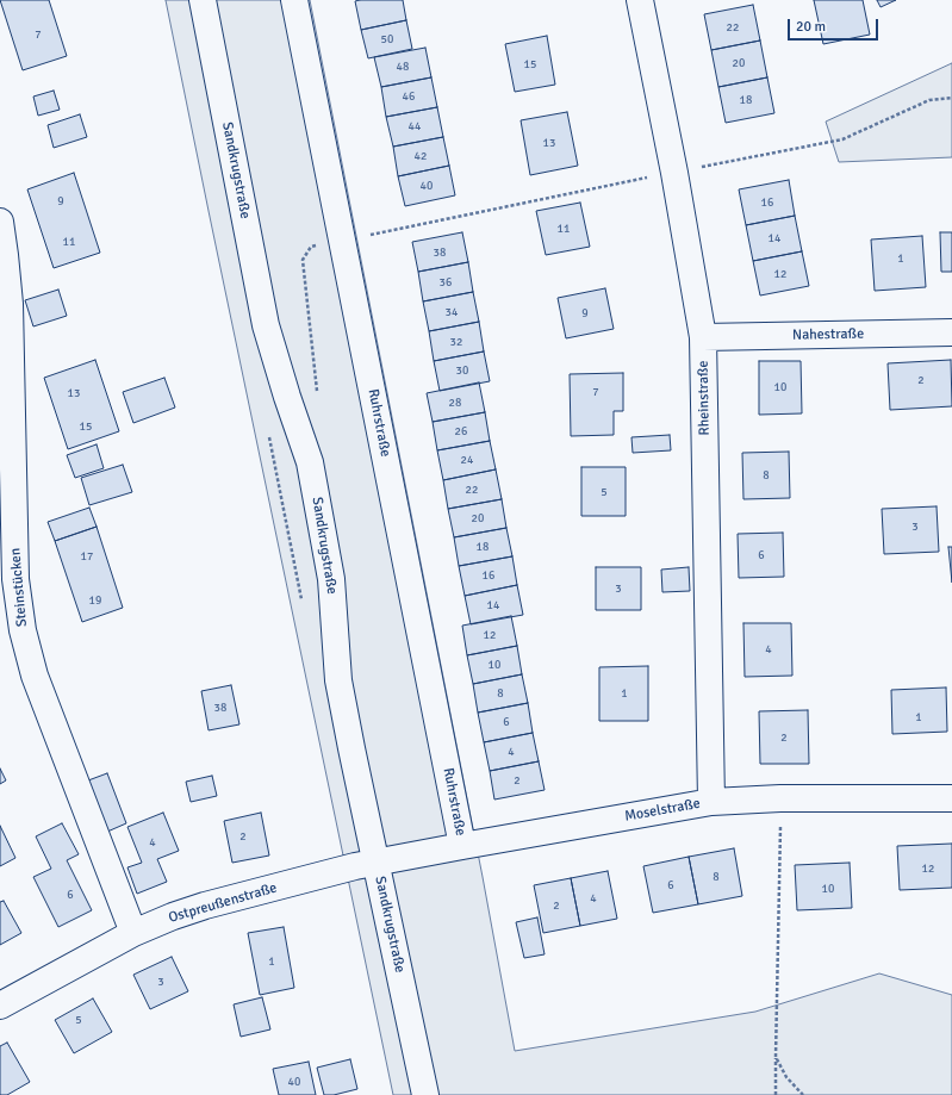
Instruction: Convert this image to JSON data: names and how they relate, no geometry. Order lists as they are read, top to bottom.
{
  "streets": {
    "street": [
      "Sandkrugstraße",
      "Nahestraße",
      "Rheinstraße",
      "Ruhrstraße",
      "Steinstücken",
      "Moselstraße",
      "Ostpreußenstraße"
    ]
  },
  "crossings": [
    ["Sandkrugstraße", "Moselstraße"],
    ["Sandkrugstraße", "Ostpreußenstraße"],
    ["Nahestraße", "Rheinstraße"],
    ["Rheinstraße", "Moselstraße"],
    ["Ruhrstraße", "Moselstraße"],
    ["Steinstücken", "Ostpreußenstraße"],
    ["Moselstraße", "Ostpreußenstraße"]
  ],
  "house_numbers": [
    "22",
    "7",
    "50",
    "20",
    "15",
    "48",
    "46",
    "18",
    "44",
    "13",
    "42",
    "40",
    "9",
    "16",
    "11",
    "14",
    "11",
    "38",
    "1",
    "12",
    "36",
    "34",
    "9",
    "32",
    "30",
    "2",
    "10",
    "7",
    "13",
    "28",
    "15",
    "26",
    "24",
    "8",
    "22",
    "5",
    "20",
    "3",
    "18",
    "6",
    "17",
    "16",
    "3",
    "19",
    "14",
    "12",
    "4",
    "10",
    "8",
    "1",
    "38",
    "1",
    "6",
    "2",
    "4",
    "2",
    "2",
    "4",
    "12",
    "8",
    "6",
    "10",
    "6",
    "4",
    "2",
    "1",
    "3",
    "5",
    "40"
  ],
  "scale_bar": "20 m"
}
